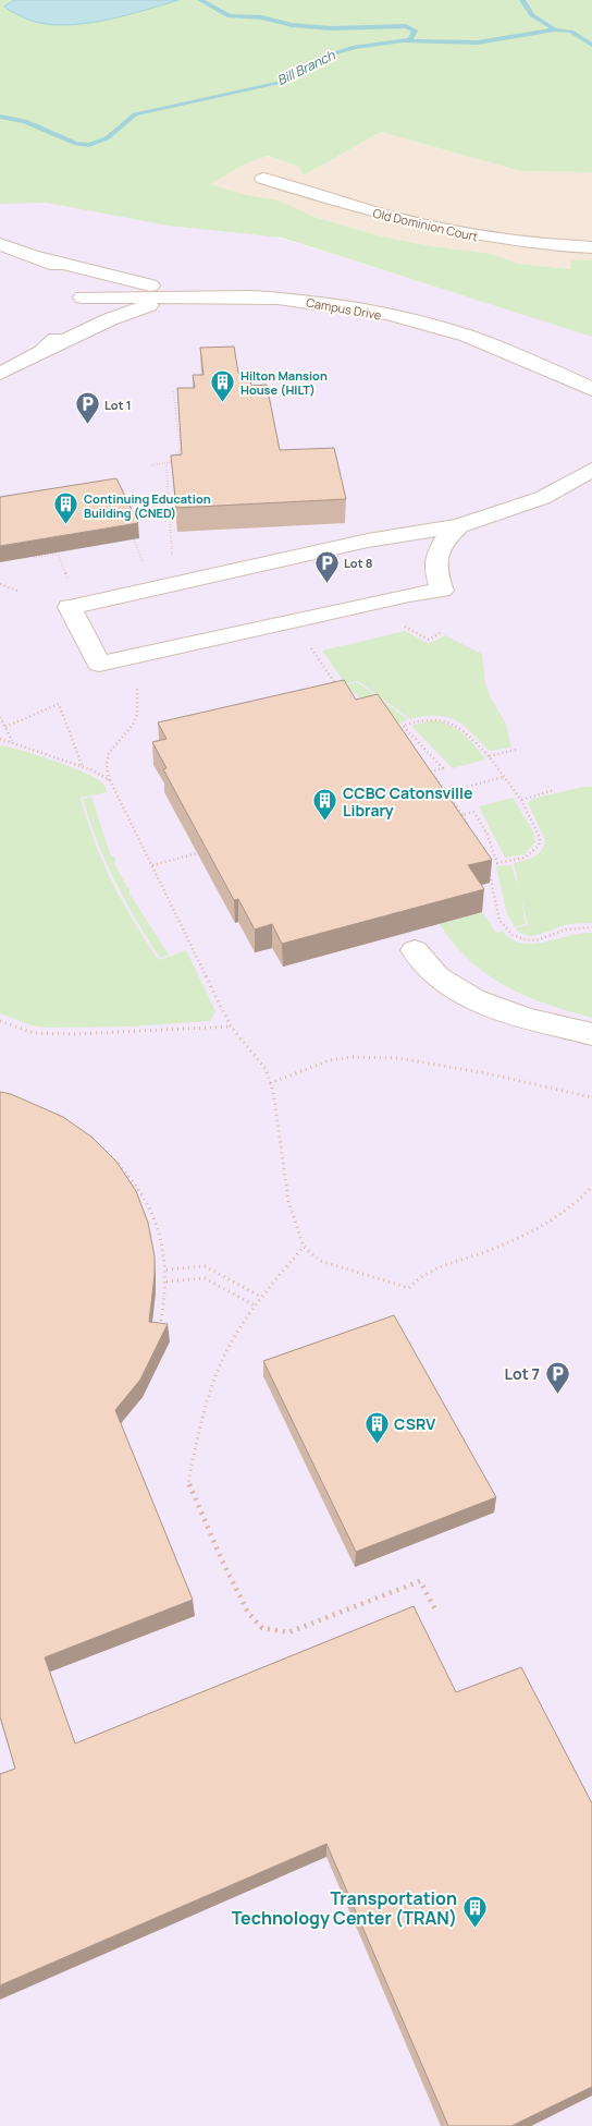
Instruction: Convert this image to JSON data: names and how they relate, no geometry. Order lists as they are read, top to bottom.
{
  "streets": {
    "street": ["Old Dominion Court", "Campus Drive"]
  },
  "water": ["Bill Branch"],
  "places": {
    "building": [
      "Hilton Mansion House (HILT)",
      "Continuing Education Building (CNED)",
      "CCBC Catonsville Library",
      "CSRV",
      "Transportation Technology Center (TRAN)"
    ],
    "parking": ["Lot 1", "Lot 8", "Lot 7"]
  }
}
